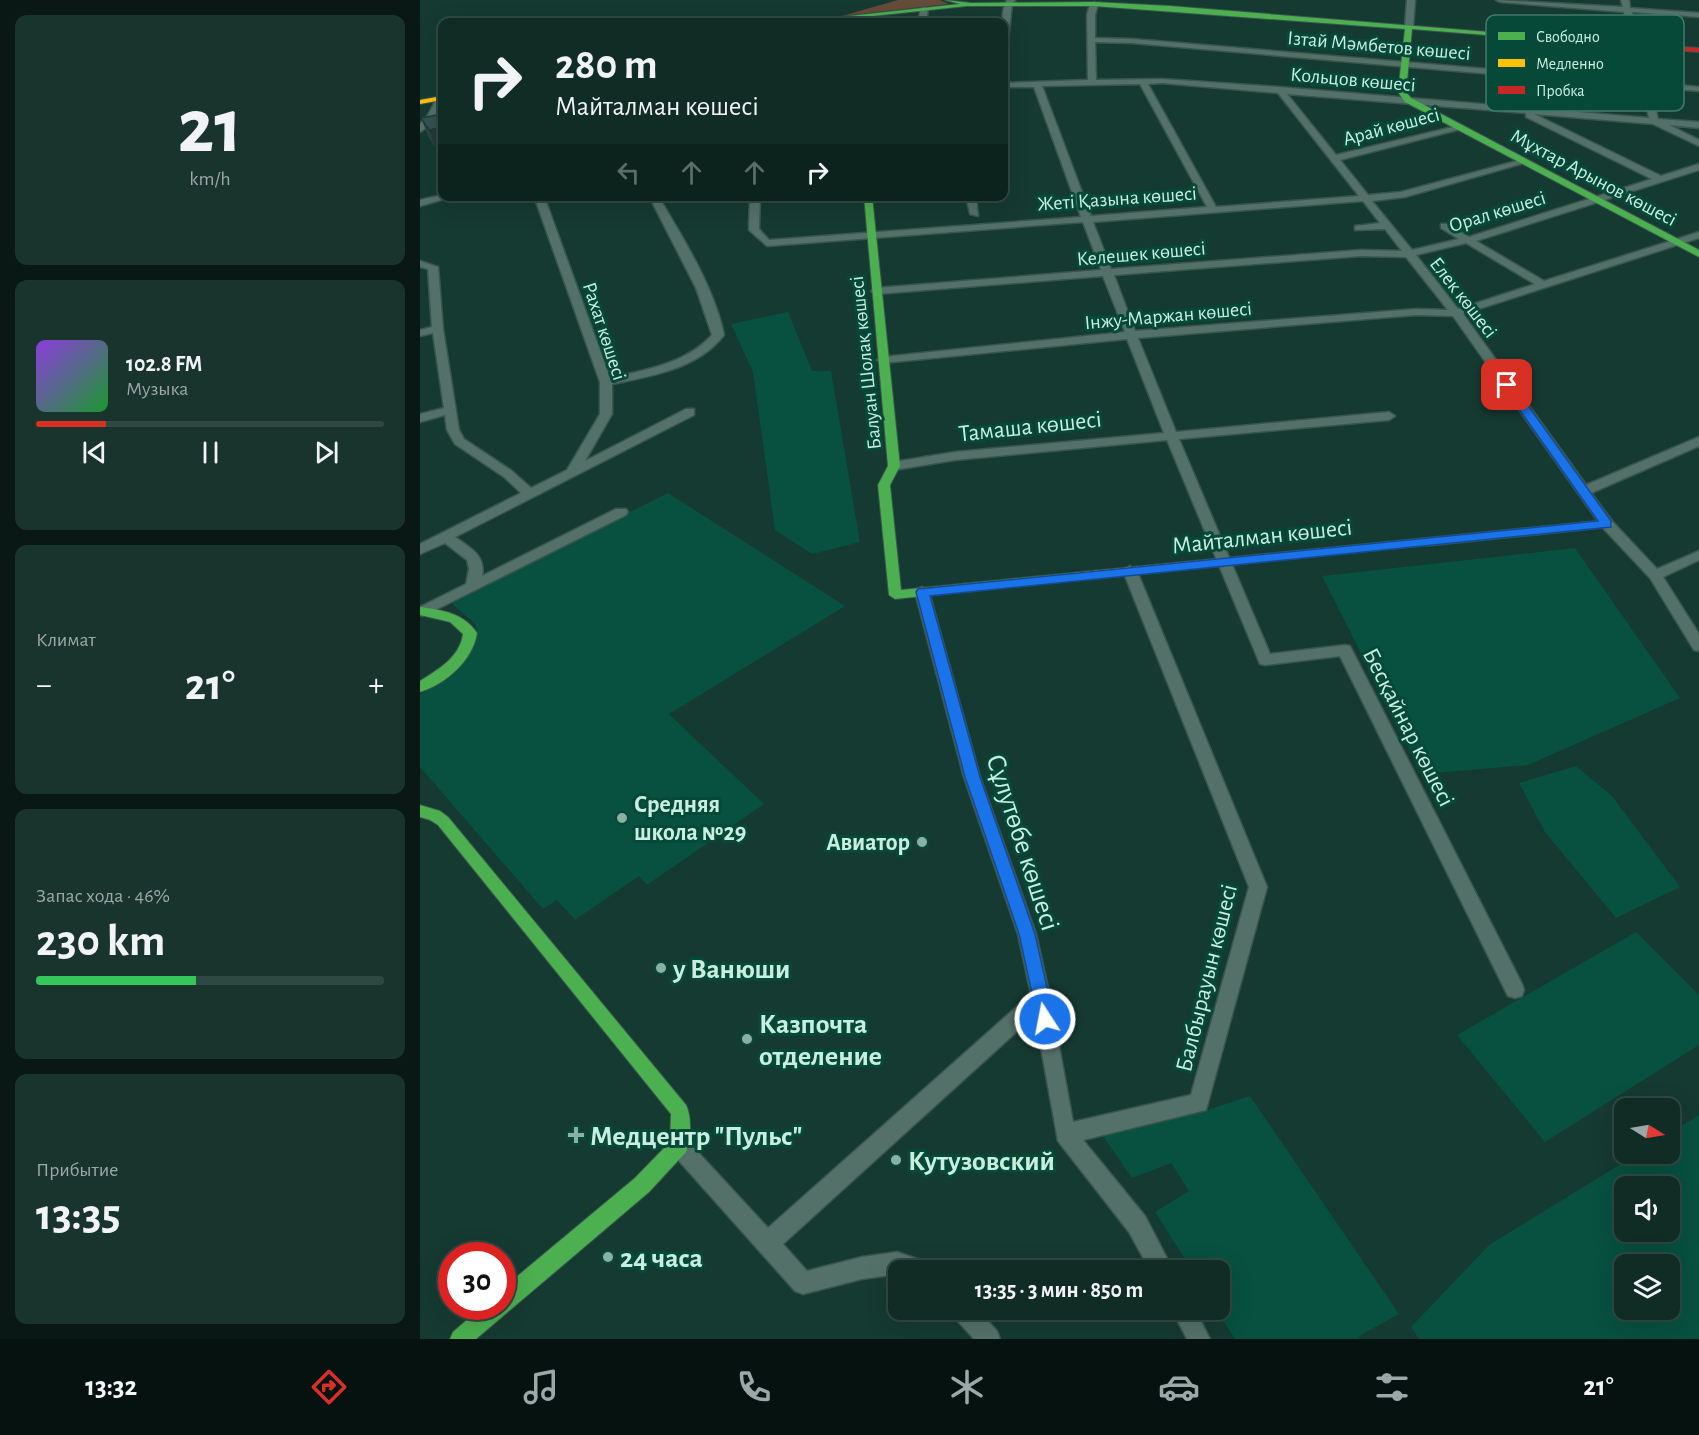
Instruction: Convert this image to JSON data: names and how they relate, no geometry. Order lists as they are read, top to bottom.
{
  "streets": {
    "street": [
      "Ізтай Мәмбетов көшесі",
      "Кольцов көшесі",
      "Арай көшесі",
      "Мұхтар Арынов көшесі",
      "Жеті Қазына көшесі",
      "Орал көшесі",
      "Келешек көшесі",
      "Елек көшесі",
      "Інжу-Маржан көшесі",
      "Рахат көшесі",
      "Балуан Шолақ көшесі",
      "Тамаша көшесі",
      "Майталман көшесі",
      "Бесқайнар көшесі",
      "Сұлутөбе көшесі",
      "Балбырауын көшесі"
    ]
  },
  "crossings": [
    ["Кольцов көшесі", "Мұхтар Арынов көшесі"],
    ["Кольцов көшесі", "Елек көшесі"],
    ["Арай көшесі", "Мұхтар Арынов көшесі"],
    ["Арай көшесі", "Елек көшесі"],
    ["Мұхтар Арынов көшесі", "Жеті Қазына көшесі"],
    ["Мұхтар Арынов көшесі", "Орал көшесі"],
    ["Мұхтар Арынов көшесі", "Інжу-Маржан көшесі"],
    ["Жеті Қазына көшесі", "Елек көшесі"],
    ["Жеті Қазына көшесі", "Балуан Шолақ көшесі"],
    ["Орал көшесі", "Келешек көшесі"],
    ["Орал көшесі", "Елек көшесі"],
    ["Келешек көшесі", "Елек көшесі"],
    ["Келешек көшесі", "Балуан Шолақ көшесі"],
    ["Елек көшесі", "Інжу-Маржан көшесі"],
    ["Елек көшесі", "Майталман көшесі"],
    ["Інжу-Маржан көшесі", "Балуан Шолақ көшесі"],
    ["Балуан Шолақ көшесі", "Тамаша көшесі"],
    ["Балуан Шолақ көшесі", "Майталман көшесі"],
    ["Майталман көшесі", "Бесқайнар көшесі"],
    ["Майталман көшесі", "Сұлутөбе көшесі"],
    ["Майталман көшесі", "Балбырауын көшесі"],
    ["Сұлутөбе көшесі", "Балбырауын көшесі"]
  ],
  "places": {
    "other": [
      "Средняя школа №29",
      "Авиатор",
      "у Ванюши",
      "Казпочта отделение",
      "Кутузовский",
      "24 часа"
    ],
    "health": ["Медцентр \"Пульс\""]
  },
  "legend": ["Свободно", "Медленно", "Пробка"],
  "north": "right",
  "page": {
    "tile": [
      ["21", "km/h"],
      "Климат",
      ["Запас хода · 46%", "230 km"],
      ["Прибытие", "13:35"]
    ],
    "turn": ["280 m", "Майталман көшесі"],
    "song": ["102.8 FM", "Музыка"],
    "heat": ["−", "21°", "+"],
    "limit": "30",
    "trip": "13:35 · 3 мин · 850 m",
    "tabs": ["13:32", "21°"]
  }
}
